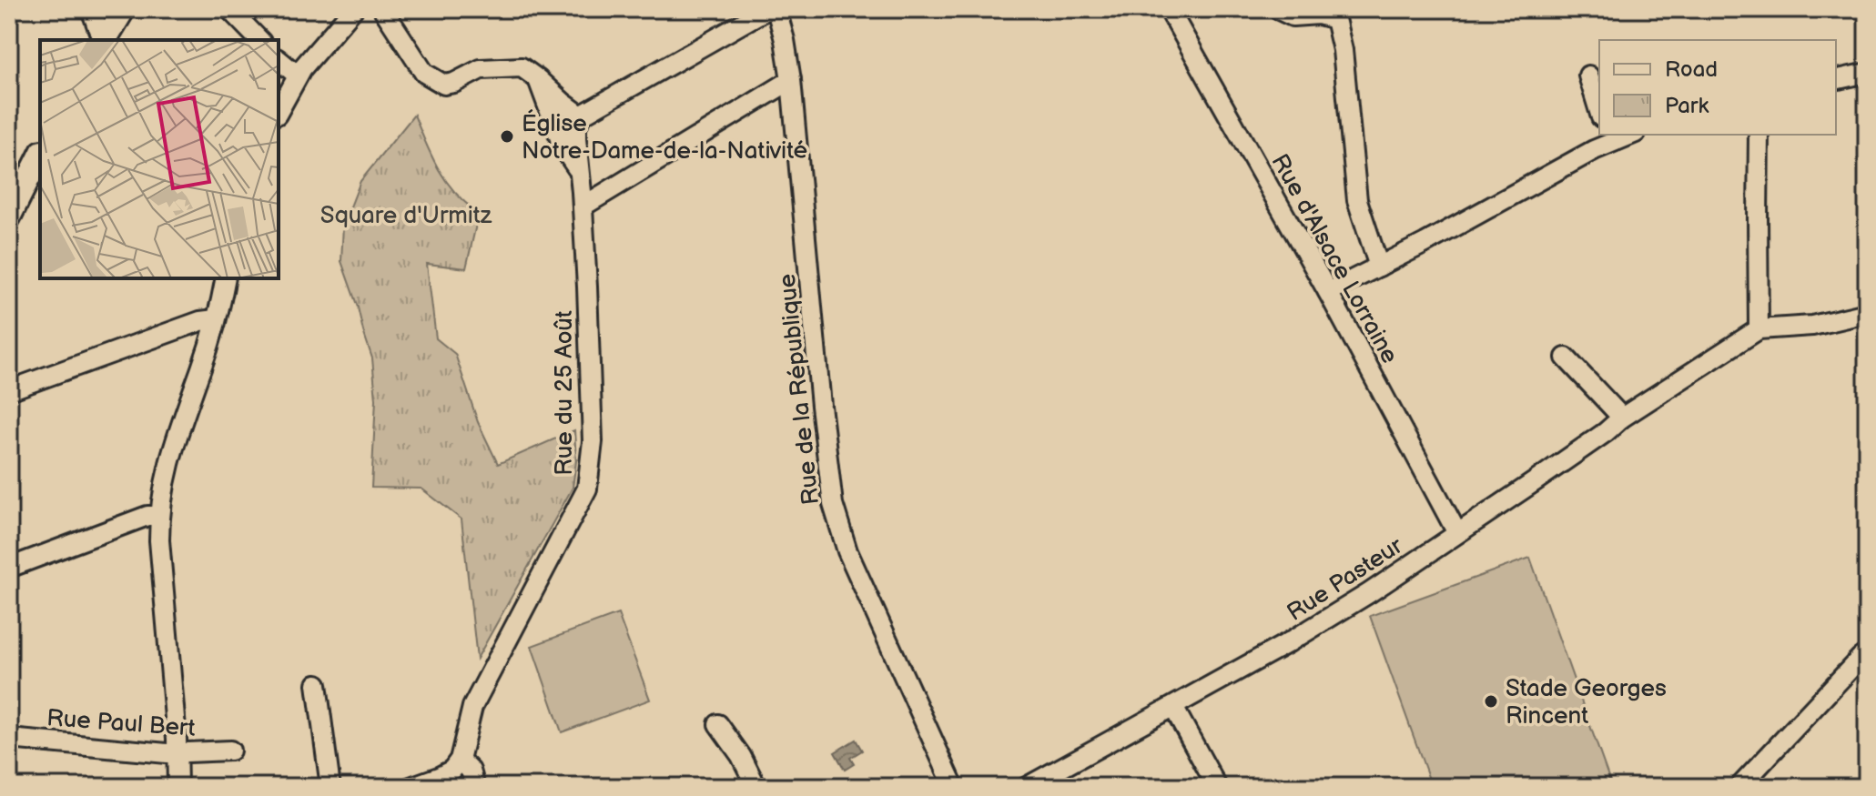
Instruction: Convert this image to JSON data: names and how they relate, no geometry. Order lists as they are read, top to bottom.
{
  "streets": {
    "street": [
      "Rue d'Alsace Lorraine",
      "Rue de la République",
      "Rue du 25 Août",
      "Rue Pasteur",
      "Rue Paul Bert"
    ]
  },
  "crossings": [
    ["Rue d'Alsace Lorraine", "Rue Pasteur"]
  ],
  "parks": ["Square d'Urmitz"],
  "places": ["Église Notre-Dame-de-la-Nativité", "Stade Georges Rincent"],
  "legend": ["Road", "Park"]
}
